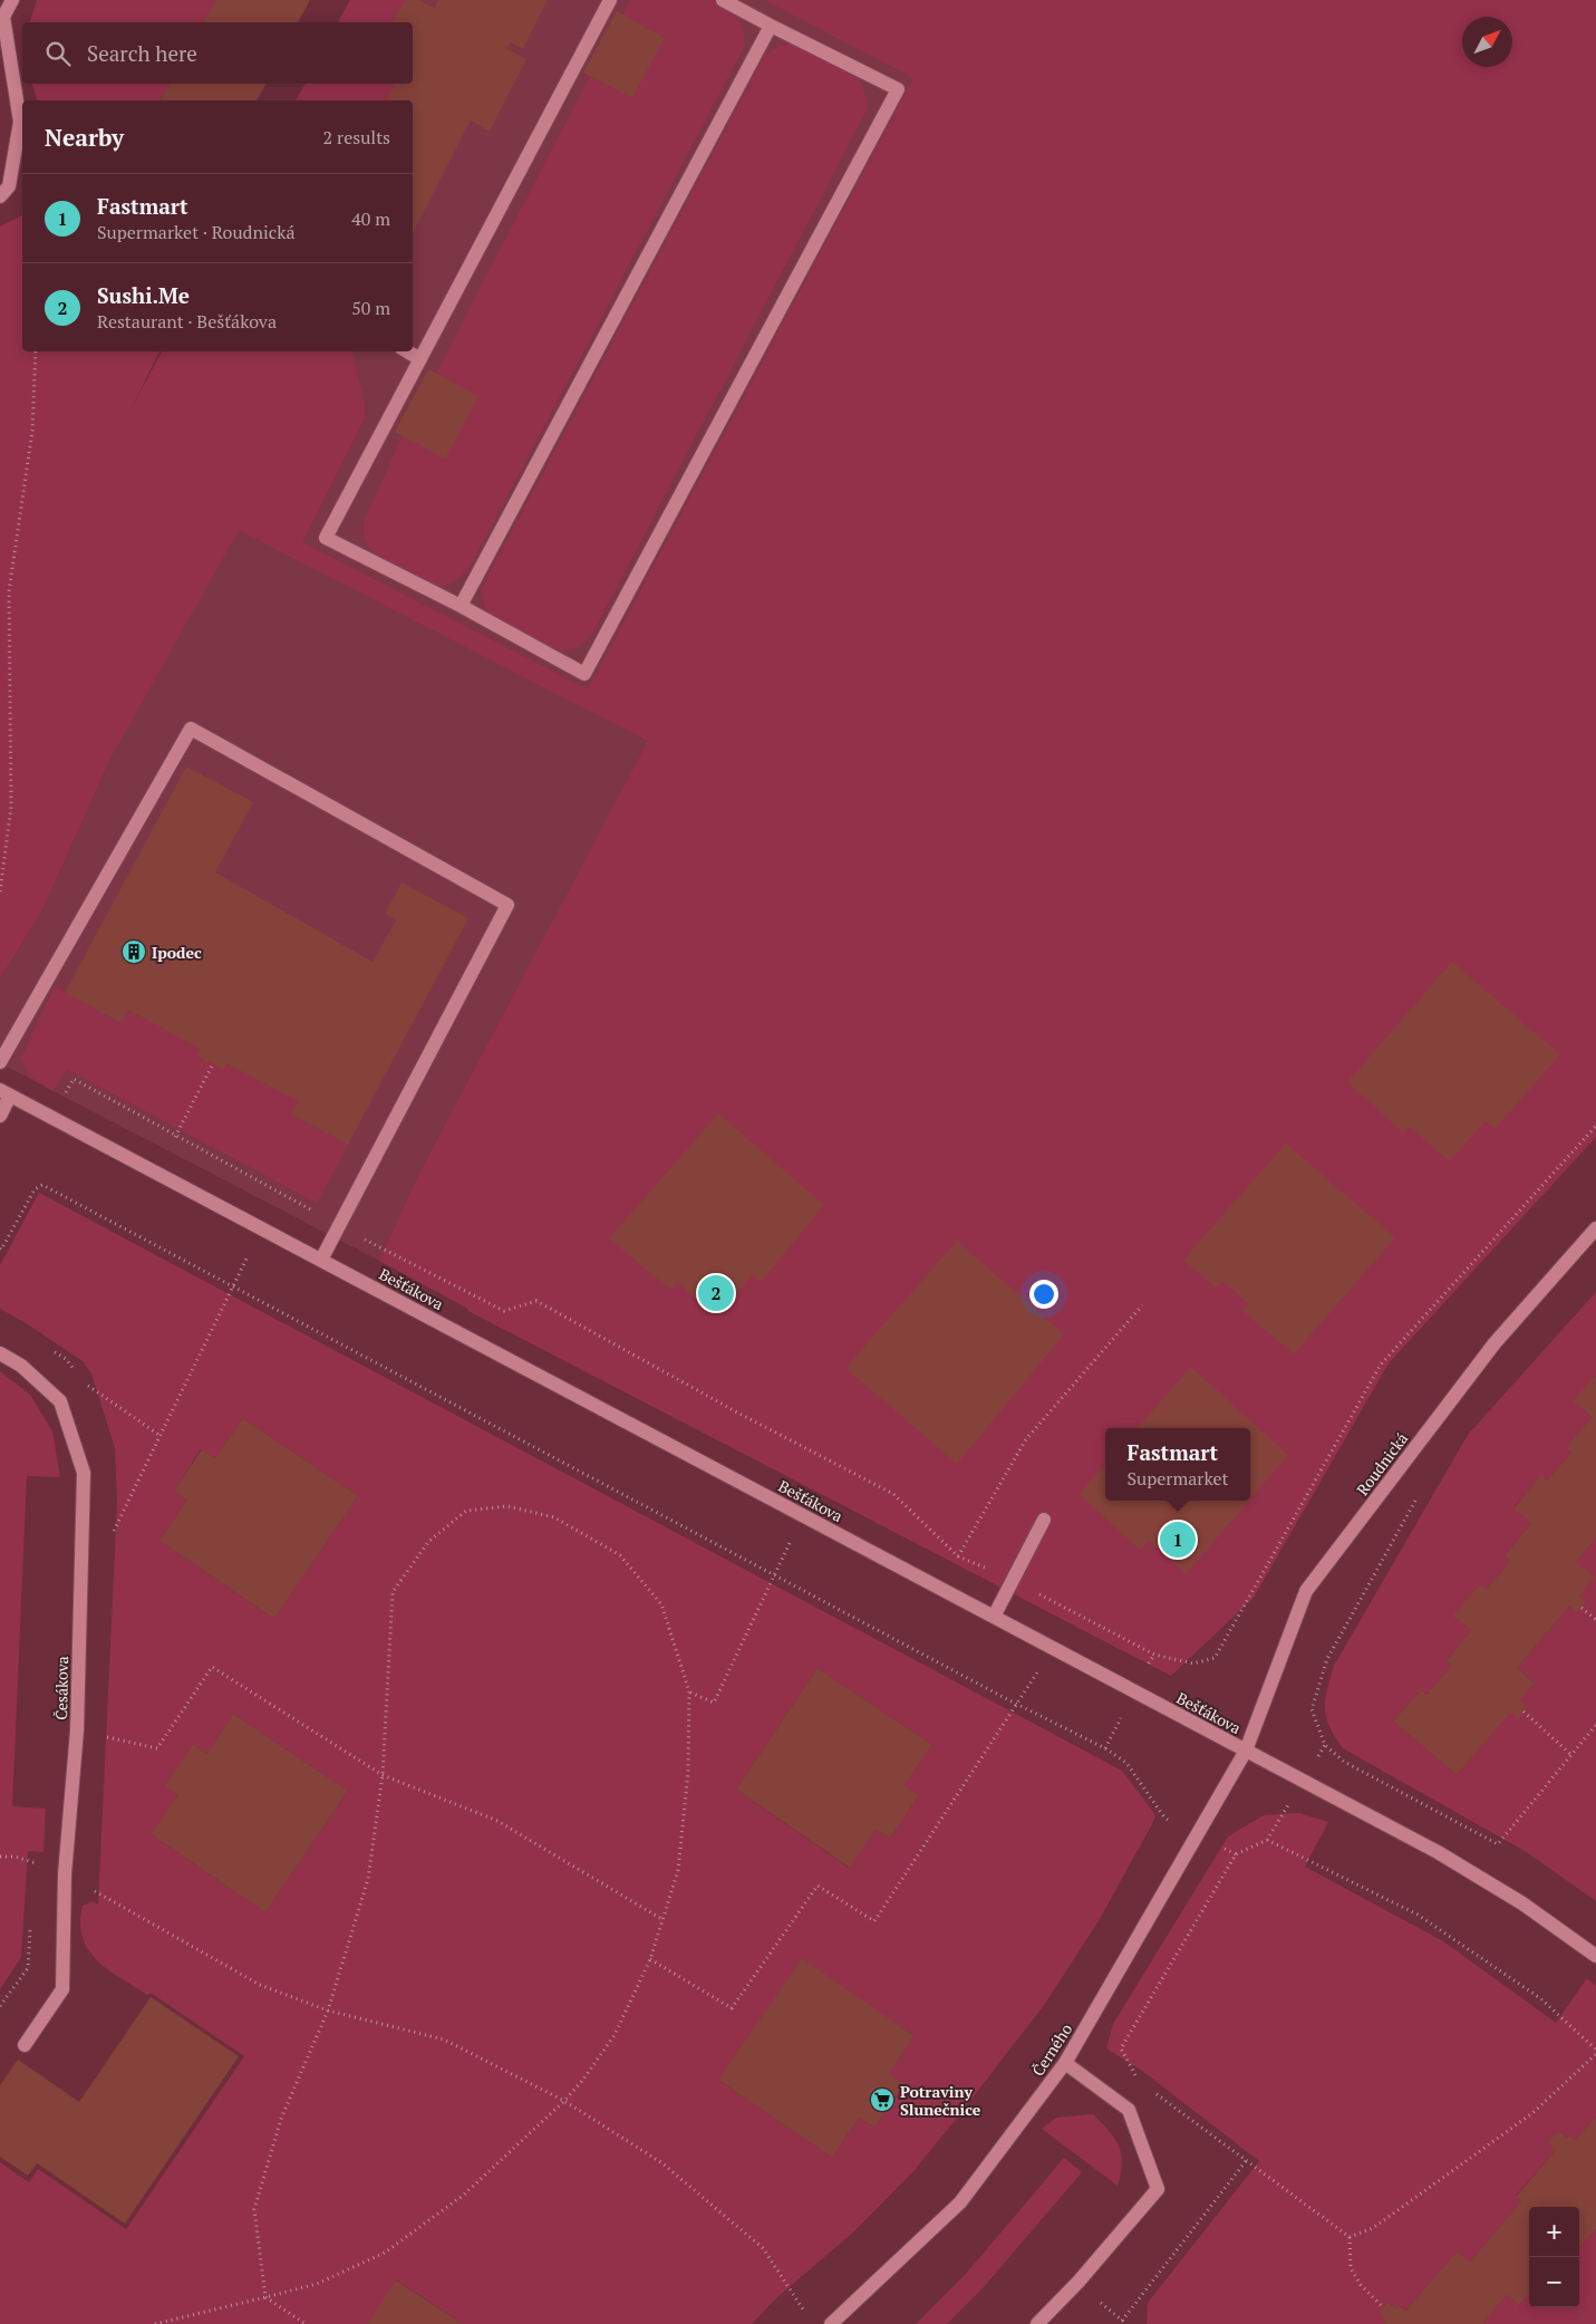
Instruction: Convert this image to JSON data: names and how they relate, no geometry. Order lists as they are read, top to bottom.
{
  "streets": {
    "street": [
      "Bešťákova",
      "Roudnická",
      "Česákova",
      "Černého"
    ]
  },
  "crossings": [
    ["Bešťákova", "Roudnická"],
    ["Bešťákova", "Černého"],
    ["Roudnická", "Černého"]
  ],
  "places": {
    "building": ["Ipodec"],
    "supermarket": ["Potraviny Slunečnice"]
  },
  "north": "top right",
  "page": {
    "search": "Search here",
    "heading": ["Nearby", "2 results"],
    "list": [
      {
        "mark": "1",
        "name": "Fastmart",
        "note": "Supermarket · Roudnická",
        "value": "40 m"
      },
      {
        "mark": "2",
        "name": "Sushi.Me",
        "note": "Restaurant · Bešťákova",
        "value": "50 m"
      }
    ],
    "pins": ["2", "1"],
    "popup": ["Fastmart", "Supermarket"],
    "map_buttons": ["+", "−"]
  }
}
